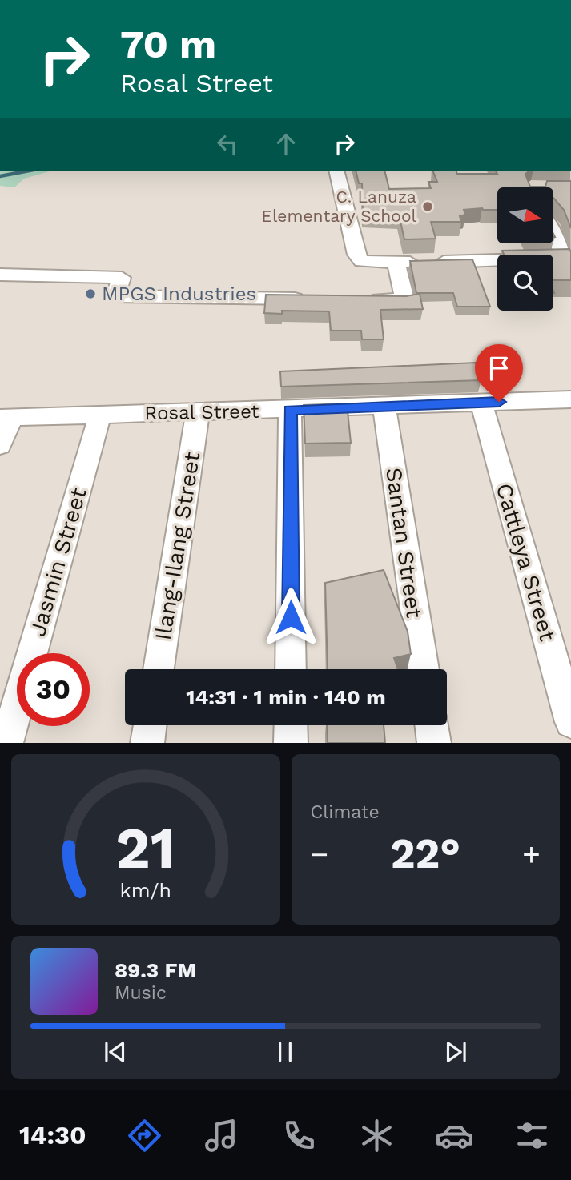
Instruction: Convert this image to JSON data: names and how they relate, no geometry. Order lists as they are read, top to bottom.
{
  "streets": {
    "street": [
      "Rosal Street",
      "Santan Street",
      "Ilang-Ilang Street",
      "Jasmin Street",
      "Cattleya Street"
    ]
  },
  "crossings": [
    ["Rosal Street", "Santan Street"],
    ["Rosal Street", "Ilang-Ilang Street"],
    ["Rosal Street", "Jasmin Street"],
    ["Rosal Street", "Cattleya Street"]
  ],
  "places": ["C. Lanuza Elementary School", "MPGS Industries"],
  "north": "right",
  "page": {
    "turn": ["70 m", "Rosal Street"],
    "limit": "30",
    "trip": "14:31 · 1 min · 140 m",
    "tile": "Climate",
    "heat": ["−", "22°", "+"],
    "song": ["89.3 FM", "Music"],
    "tabs": "14:30",
    "gauge": ["21", "km/h"]
  }
}
